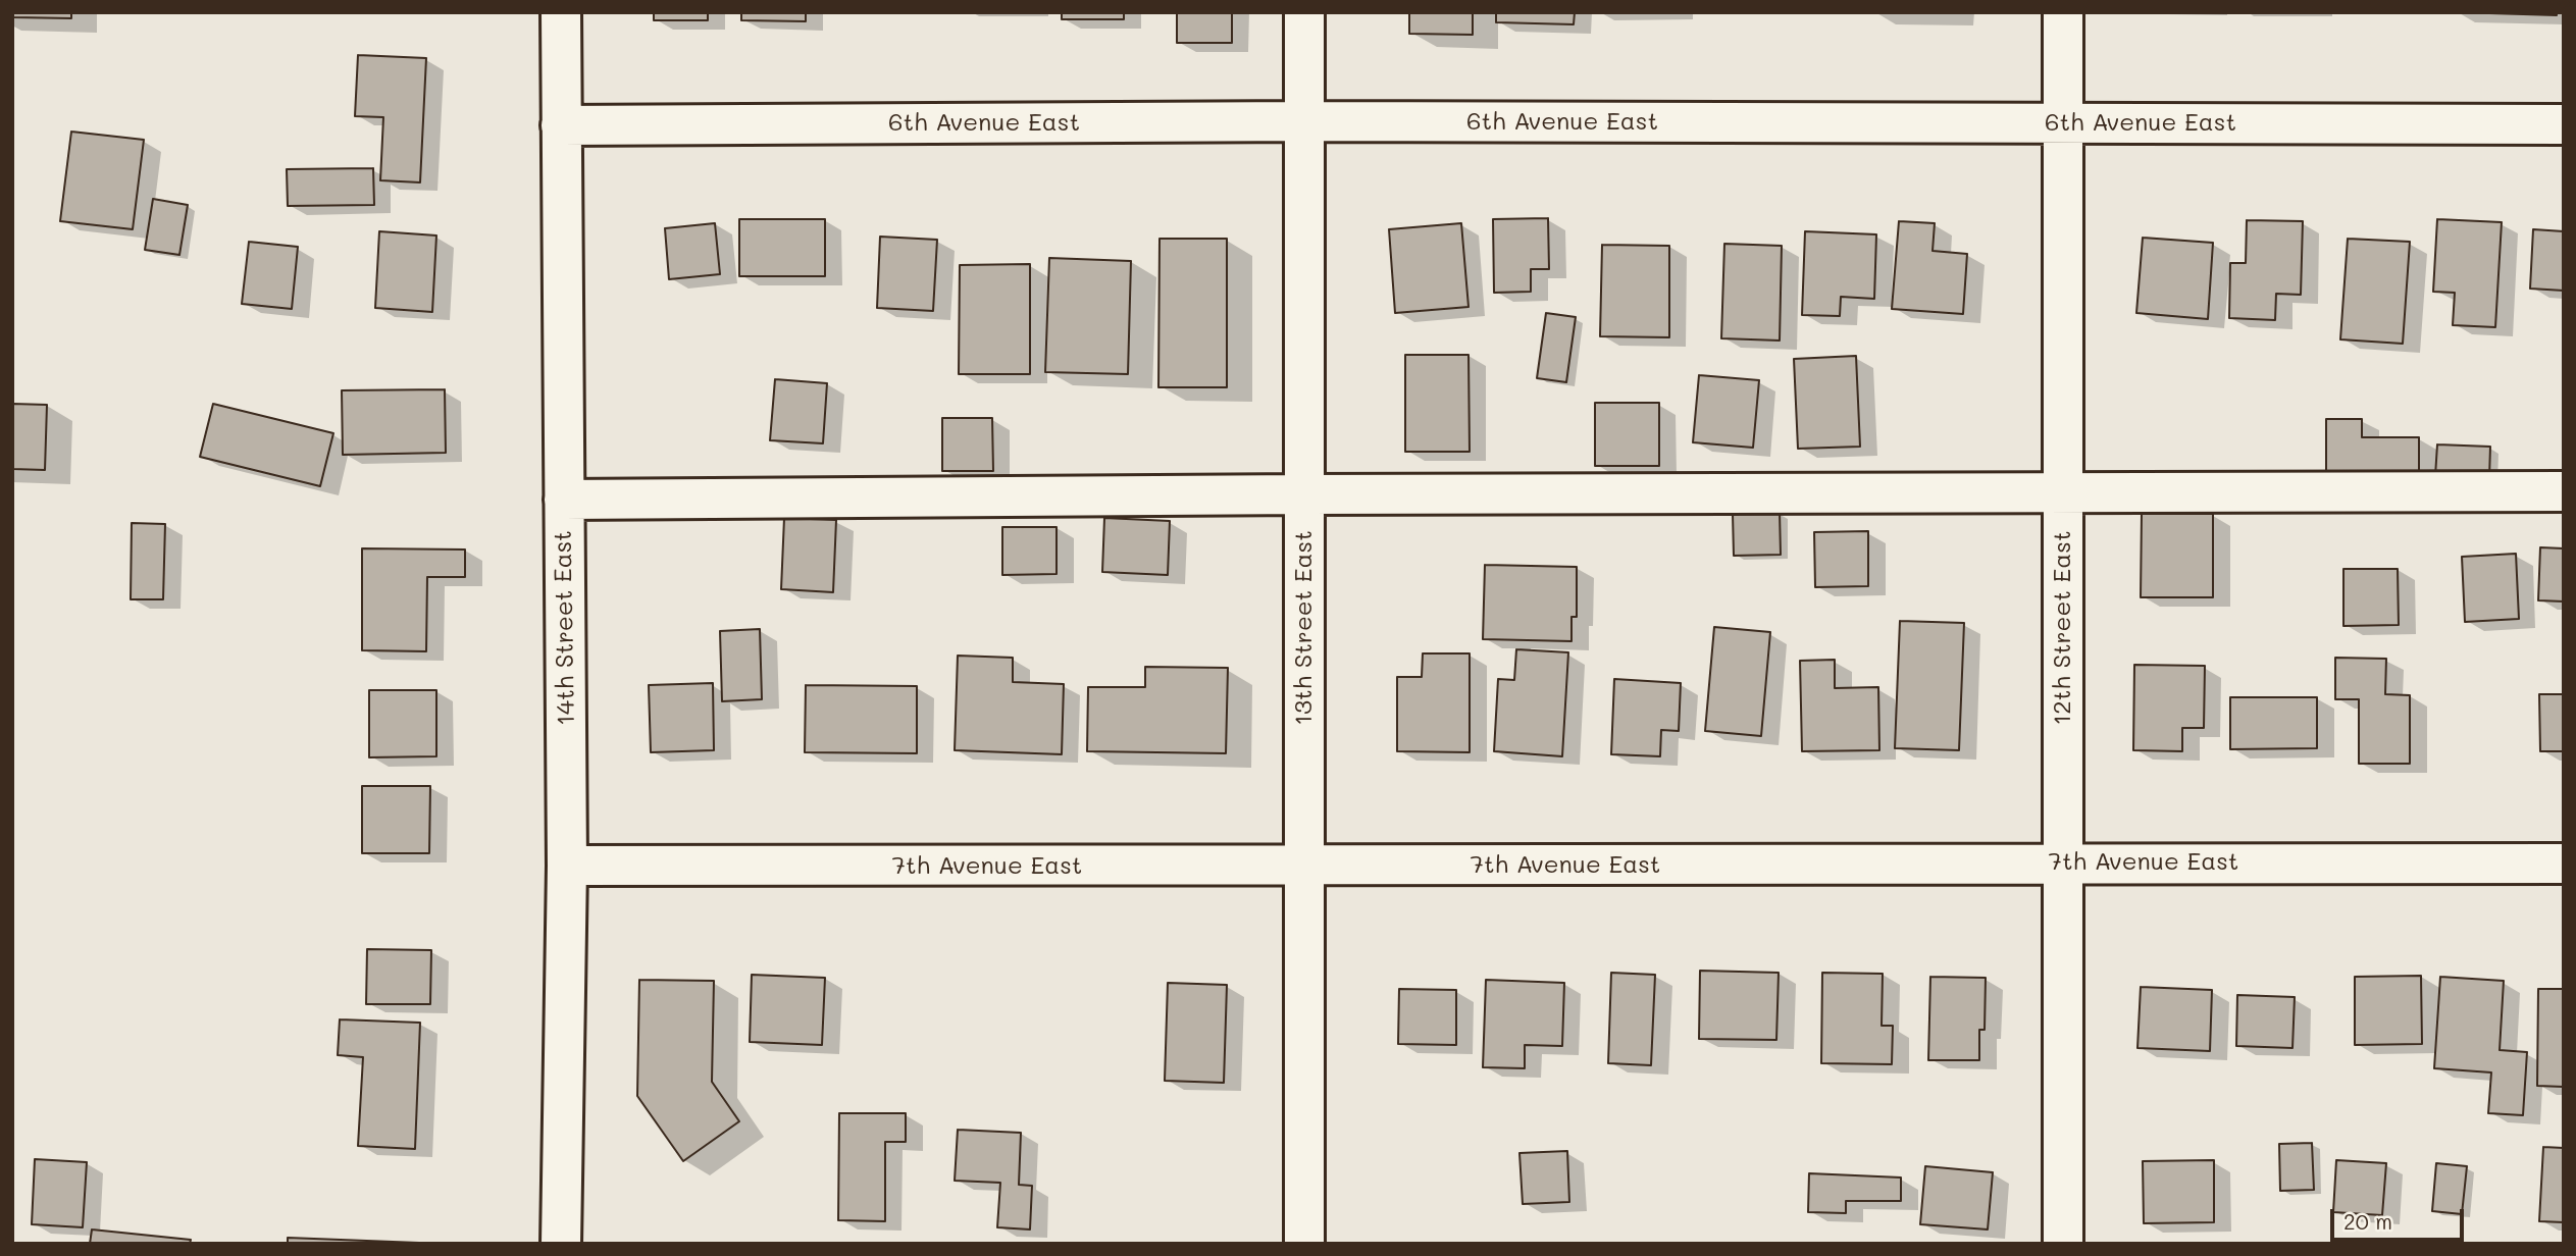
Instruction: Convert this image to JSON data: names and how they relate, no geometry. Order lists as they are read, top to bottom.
{
  "streets": {
    "street": [
      "6th Avenue East",
      "14th Street East",
      "13th Street East",
      "12th Street East",
      "7th Avenue East"
    ]
  },
  "crossings": [
    ["6th Avenue East", "14th Street East"],
    ["6th Avenue East", "13th Street East"],
    ["6th Avenue East", "12th Street East"],
    ["14th Street East", "7th Avenue East"],
    ["13th Street East", "7th Avenue East"],
    ["12th Street East", "7th Avenue East"]
  ],
  "scale_bar": "20 m"
}
